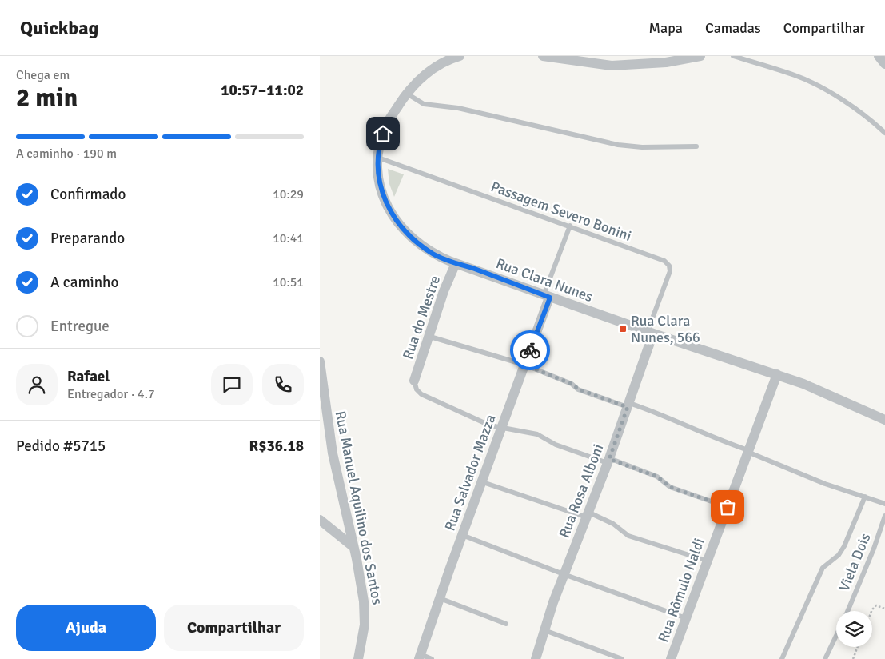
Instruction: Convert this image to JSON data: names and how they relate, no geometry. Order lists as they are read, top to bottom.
{
  "streets": {
    "street": [
      "Rua Clara Nunes",
      "Rua do Mestre",
      "Rua Salvador Mazza",
      "Rua Rosa Alboni",
      "Rua Manuel Aquilino dos Santos",
      "Rua Rômulo Naldi"
    ],
    "lane": ["Passagem Severo Bonini", "Viela Dois"]
  },
  "crossings": [
    ["Passagem Severo Bonini", "Rua Clara Nunes"],
    ["Passagem Severo Bonini", "Rua Rosa Alboni"],
    ["Rua Clara Nunes", "Rua do Mestre"],
    ["Rua Clara Nunes", "Rua Salvador Mazza"],
    ["Rua Clara Nunes", "Rua Rosa Alboni"],
    ["Rua Clara Nunes", "Rua Rômulo Naldi"]
  ],
  "places": {
    "transit": ["Rua Clara Nunes, 566"]
  },
  "page": {
    "header": "Quickbag",
    "nav": ["Mapa", "Camadas", "Compartilhar"],
    "heading": ["2 min", "Chega em", "10:57–11:02"],
    "panel": [
      "Rafael",
      "Entregador · 4.7",
      "Pedido #5715",
      "R$36.18"
    ],
    "bar": "A caminho · 190 m",
    "list": [
      ["Confirmado", "10:29"],
      ["Preparando", "10:41"],
      ["A caminho", "10:51"],
      "Entregue"
    ],
    "buttons": ["Ajuda", "Compartilhar"]
  }
}
